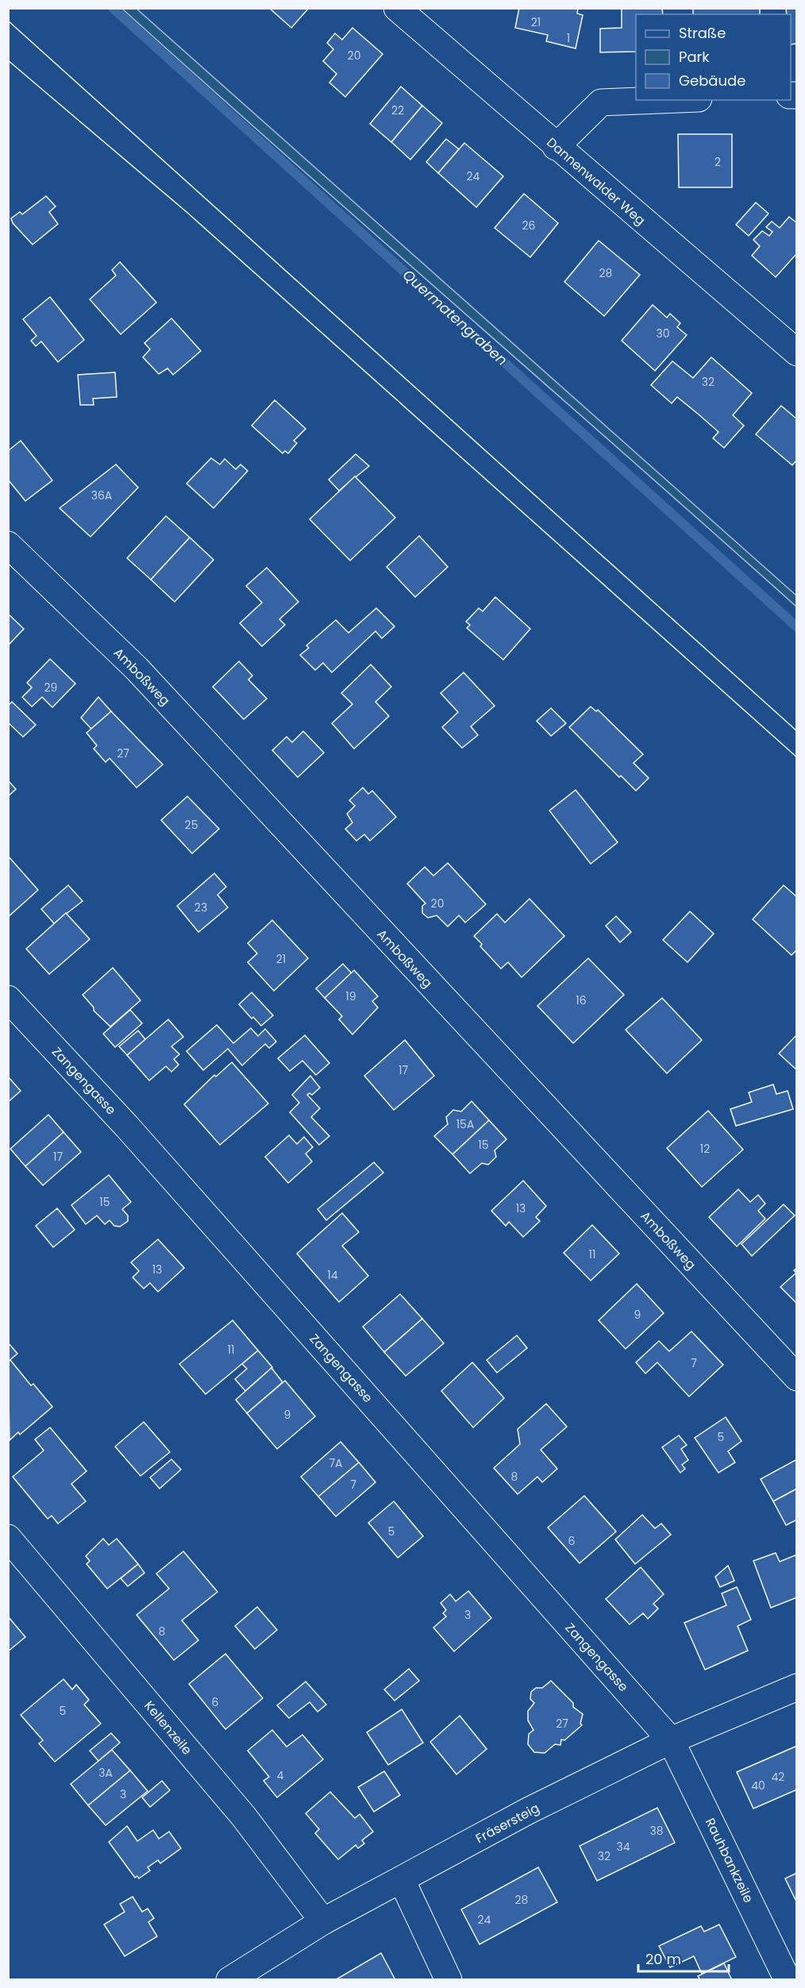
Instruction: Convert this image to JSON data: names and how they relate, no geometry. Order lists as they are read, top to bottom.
{
  "streets": {
    "street": [
      "Dannenwalder Weg",
      "Amboßweg",
      "Zangengasse",
      "Kellenzeile",
      "Fräsersteig",
      "Rauhbankzeile"
    ]
  },
  "crossings": [
    ["Zangengasse", "Fräsersteig"],
    ["Zangengasse", "Rauhbankzeile"],
    ["Kellenzeile", "Fräsersteig"],
    ["Fräsersteig", "Rauhbankzeile"]
  ],
  "water": ["Quermatengraben"],
  "house_numbers": [
    "21",
    "1",
    "20",
    "22",
    "2",
    "24",
    "26",
    "28",
    "30",
    "32",
    "36A",
    "29",
    "27",
    "25",
    "20",
    "23",
    "21",
    "19",
    "16",
    "17",
    "15A",
    "15",
    "12",
    "17",
    "15",
    "13",
    "11",
    "13",
    "14",
    "9",
    "11",
    "7",
    "9",
    "5",
    "7A",
    "8",
    "7",
    "5",
    "6",
    "3",
    "8",
    "6",
    "5",
    "27",
    "3A",
    "4",
    "42",
    "40",
    "3",
    "38",
    "34",
    "32",
    "28",
    "24"
  ],
  "legend": ["Straße", "Park", "Gebäude"],
  "scale_bar": "20 m"
}
